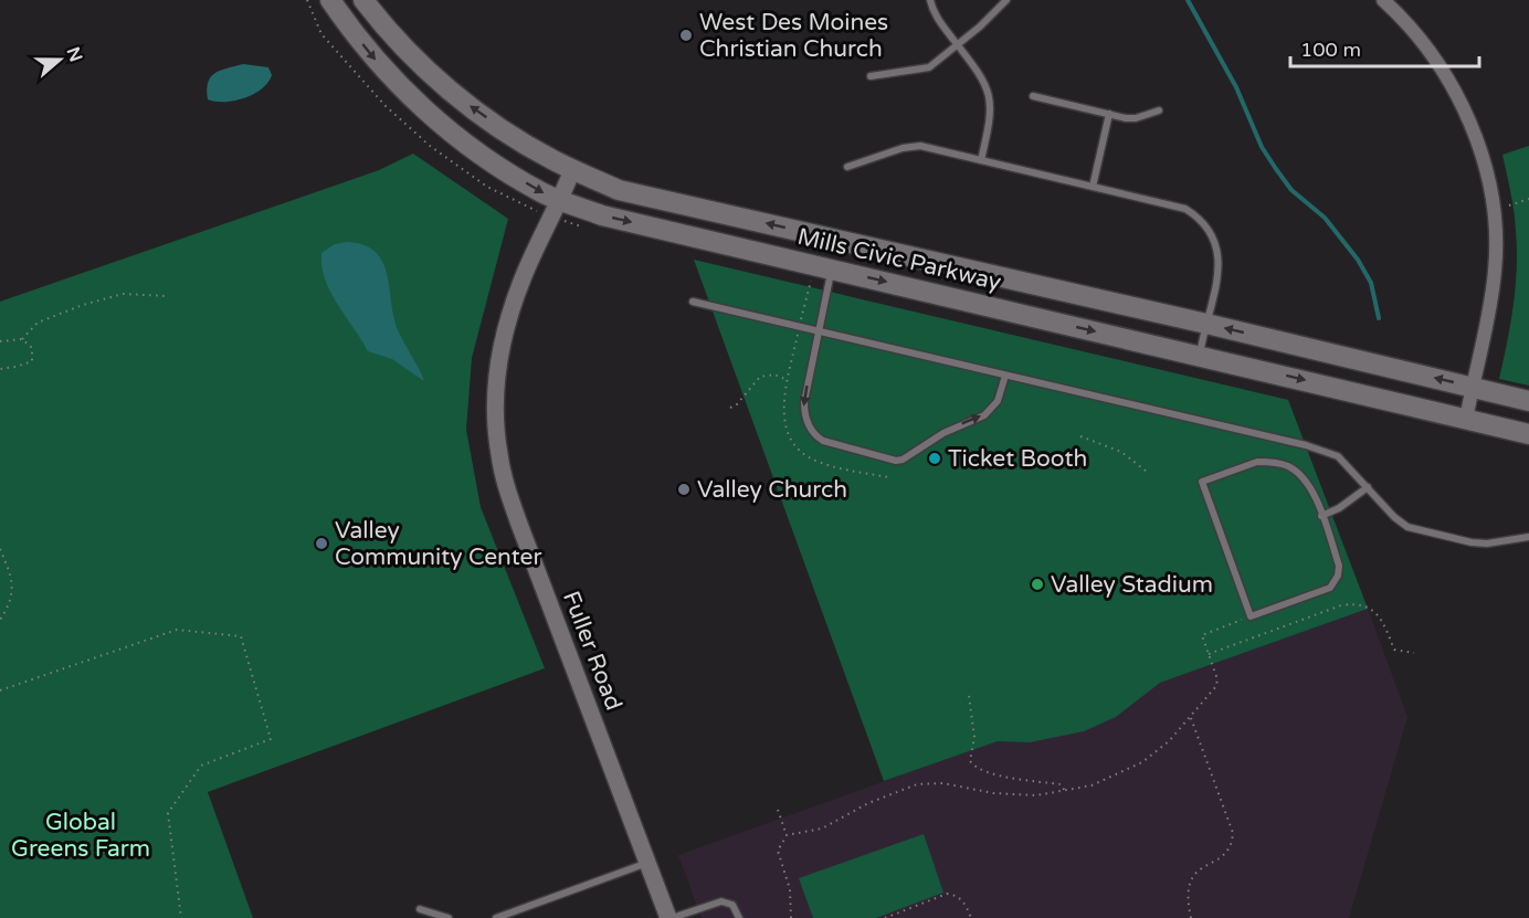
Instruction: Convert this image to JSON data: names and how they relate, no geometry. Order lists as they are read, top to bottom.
{
  "streets": {
    "main road": ["Mills Civic Parkway"],
    "street": ["Fuller Road"]
  },
  "crossings": [
    ["Mills Civic Parkway", "Fuller Road"]
  ],
  "parks": ["Global Greens Farm"],
  "places": [
    "West Des Moines Christian Church",
    "Ticket Booth",
    "Valley Church",
    "Valley Community Center",
    "Valley Stadium"
  ],
  "scale_bar": "100 m",
  "north": "right"
}
